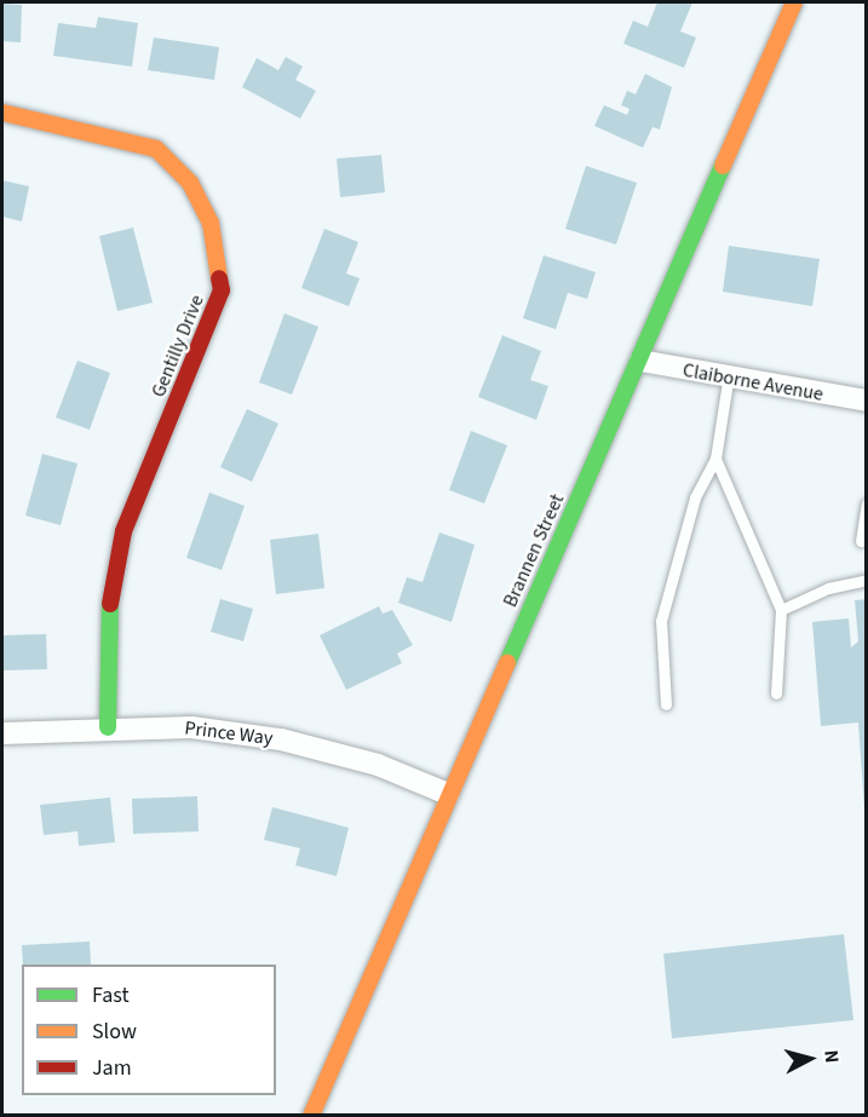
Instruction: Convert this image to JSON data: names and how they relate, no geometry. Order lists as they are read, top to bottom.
{
  "streets": {
    "street": [
      "Gentilly Drive",
      "Claiborne Avenue",
      "Brannen Street",
      "Prince Way"
    ]
  },
  "crossings": [
    ["Gentilly Drive", "Prince Way"],
    ["Claiborne Avenue", "Brannen Street"],
    ["Brannen Street", "Prince Way"]
  ],
  "legend": ["Fast", "Slow", "Jam"],
  "north": "right"
}
